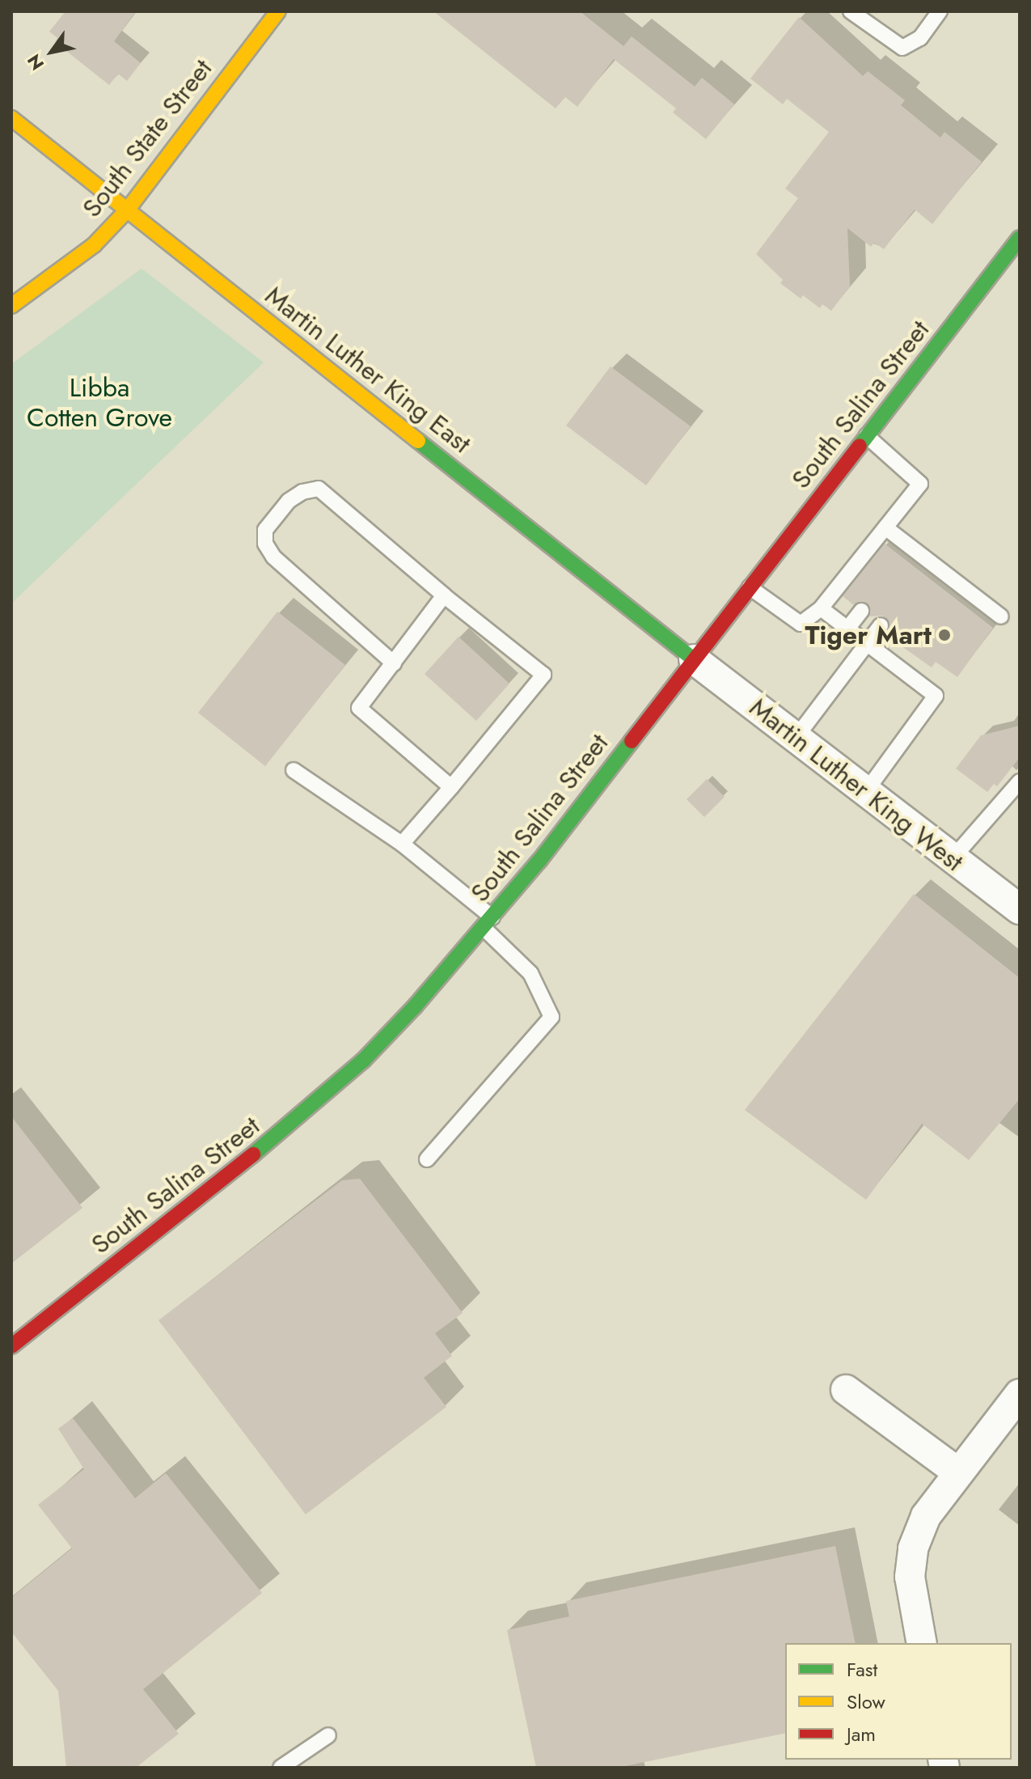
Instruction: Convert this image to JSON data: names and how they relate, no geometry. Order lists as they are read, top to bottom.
{
  "streets": {
    "main road": ["South State Street", "Martin Luther King East", "South Salina Street"],
    "street": ["Martin Luther King West"]
  },
  "crossings": [
    ["South State Street", "Martin Luther King East"],
    ["Martin Luther King East", "South Salina Street"],
    ["Martin Luther King East", "Martin Luther King West"],
    ["South Salina Street", "Martin Luther King West"]
  ],
  "parks": ["Libba Cotten Grove"],
  "places": ["Tiger Mart"],
  "legend": ["Fast", "Slow", "Jam"],
  "north": "bottom left"
}
